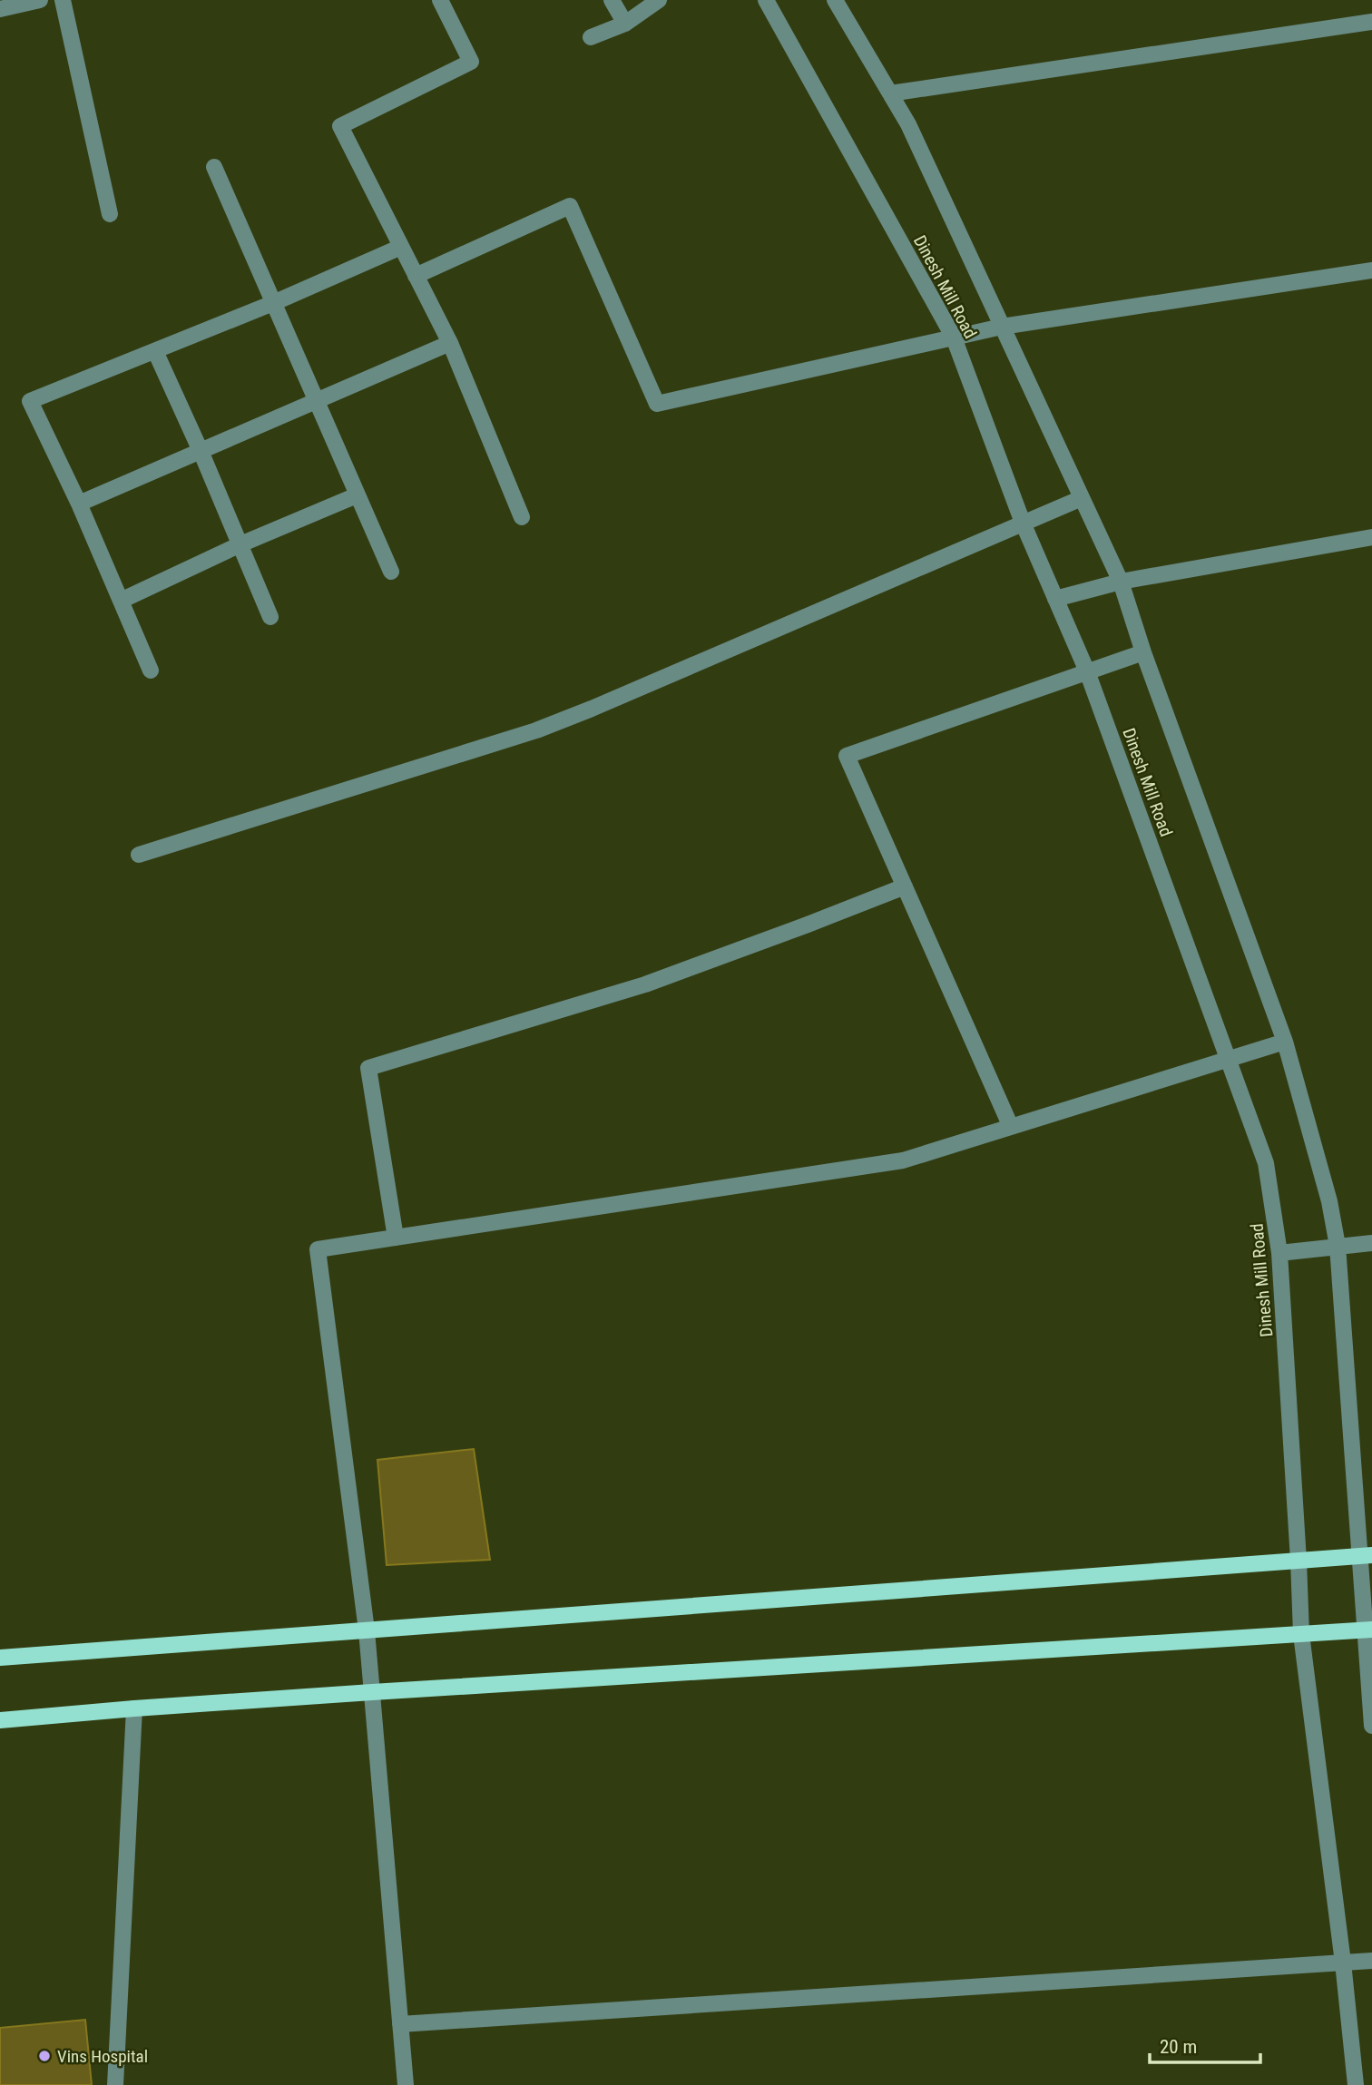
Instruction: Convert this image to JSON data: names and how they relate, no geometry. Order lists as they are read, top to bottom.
{
  "streets": {
    "street": ["Dinesh Mill Road"]
  },
  "places": ["Vins Hospital"],
  "scale_bar": "20 m"
}
